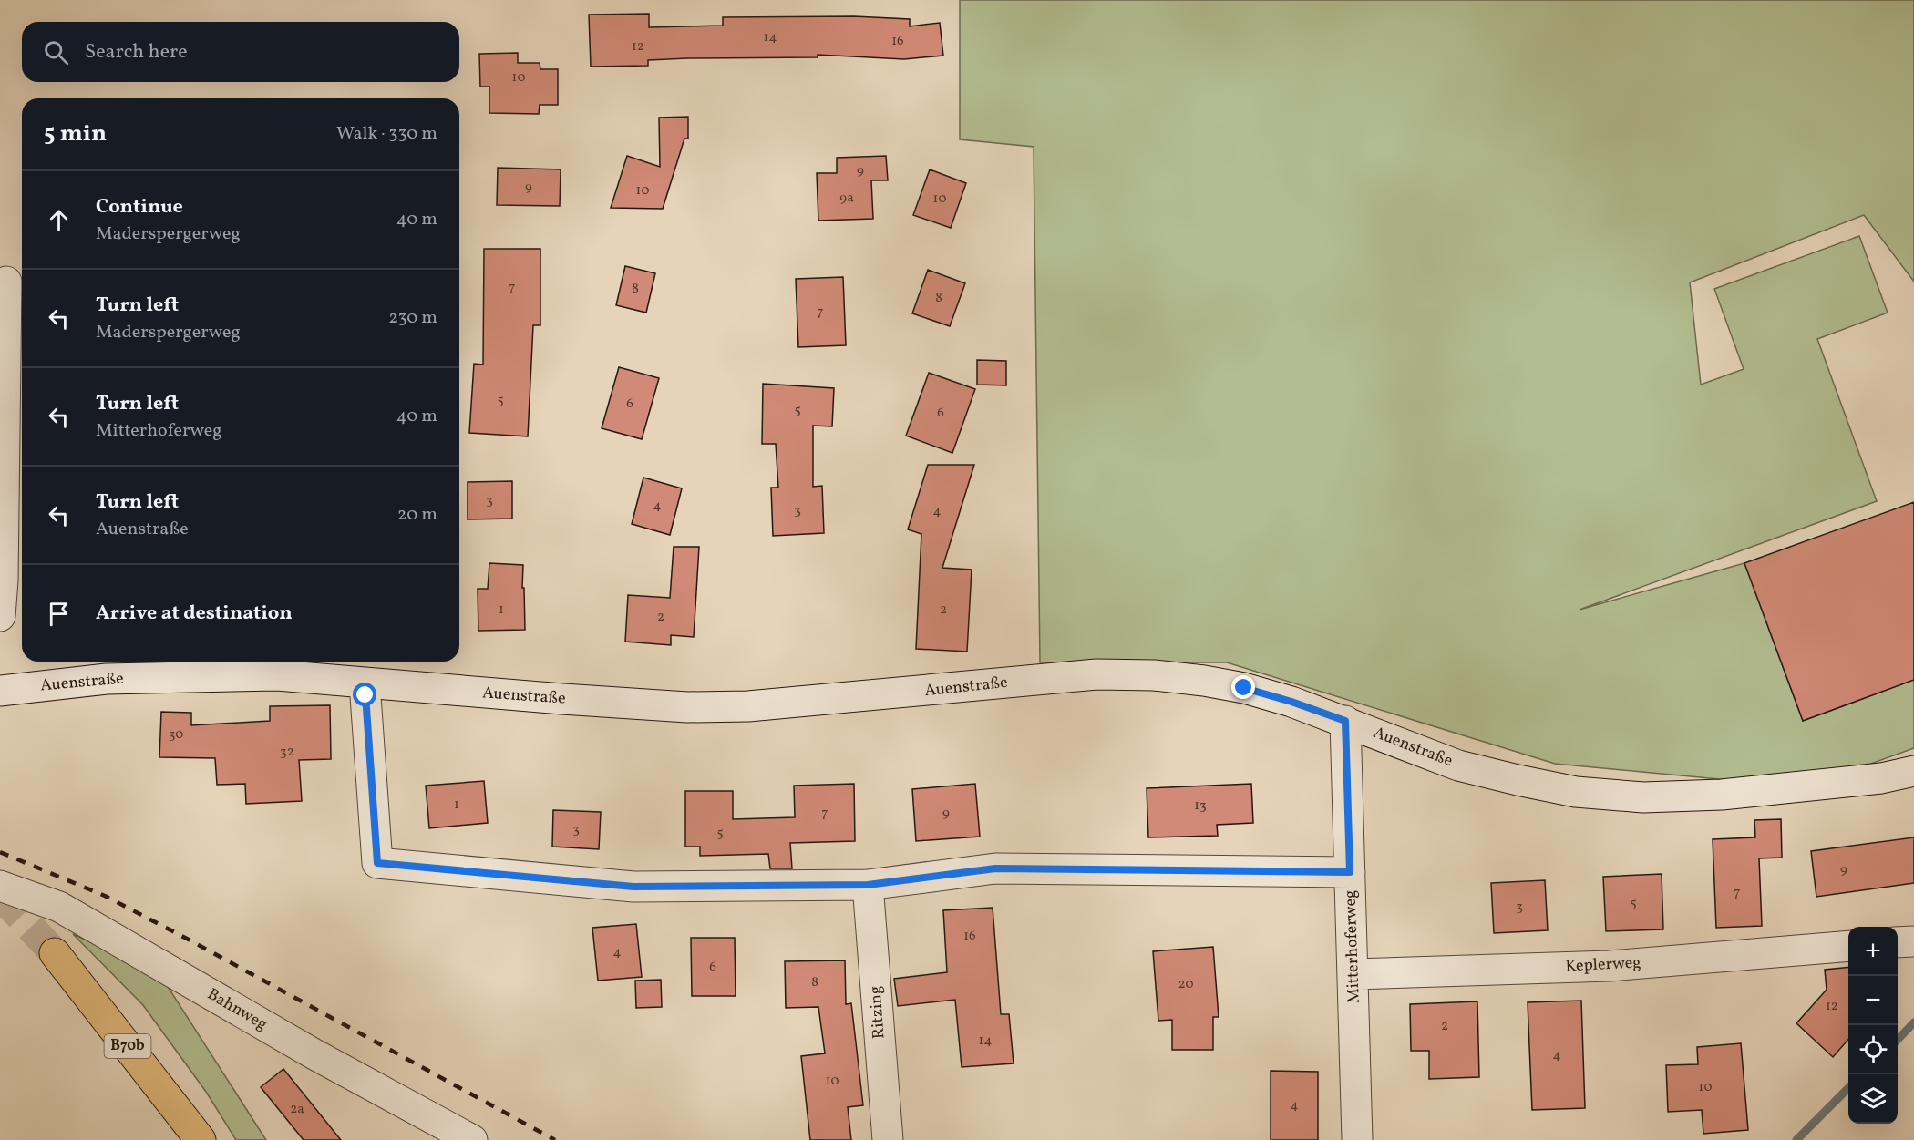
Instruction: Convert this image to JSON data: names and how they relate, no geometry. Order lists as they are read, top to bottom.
{
  "streets": {
    "main road": ["B70b"],
    "street": [
      "Auenstraße",
      "Mitterhoferweg",
      "Keplerweg",
      "Bahnweg",
      "Ritzing"
    ]
  },
  "crossings": [
    ["Auenstraße", "Mitterhoferweg"],
    ["Mitterhoferweg", "Keplerweg"]
  ],
  "house_numbers": [
    "14",
    "16",
    "12",
    "10",
    "9",
    "9",
    "10",
    "9a",
    "10",
    "7",
    "8",
    "8",
    "7",
    "5",
    "6",
    "5",
    "6",
    "3",
    "4",
    "3",
    "4",
    "1",
    "2",
    "2",
    "30",
    "32",
    "1",
    "13",
    "7",
    "9",
    "3",
    "5",
    "9",
    "7",
    "5",
    "3",
    "16",
    "4",
    "6",
    "8",
    "20",
    "12",
    "2",
    "14",
    "4",
    "10",
    "10",
    "4",
    "2a"
  ],
  "page": {
    "search": "Search here",
    "heading": ["5 min", "Walk · 330 m"],
    "list": [
      ["Continue", "Maderspergerweg", "40 m"],
      ["Turn left", "Maderspergerweg", "230 m"],
      ["Turn left", "Mitterhoferweg", "40 m"],
      ["Turn left", "Auenstraße", "20 m"],
      "Arrive at destination"
    ],
    "map_buttons": ["+", "−"]
  }
}
